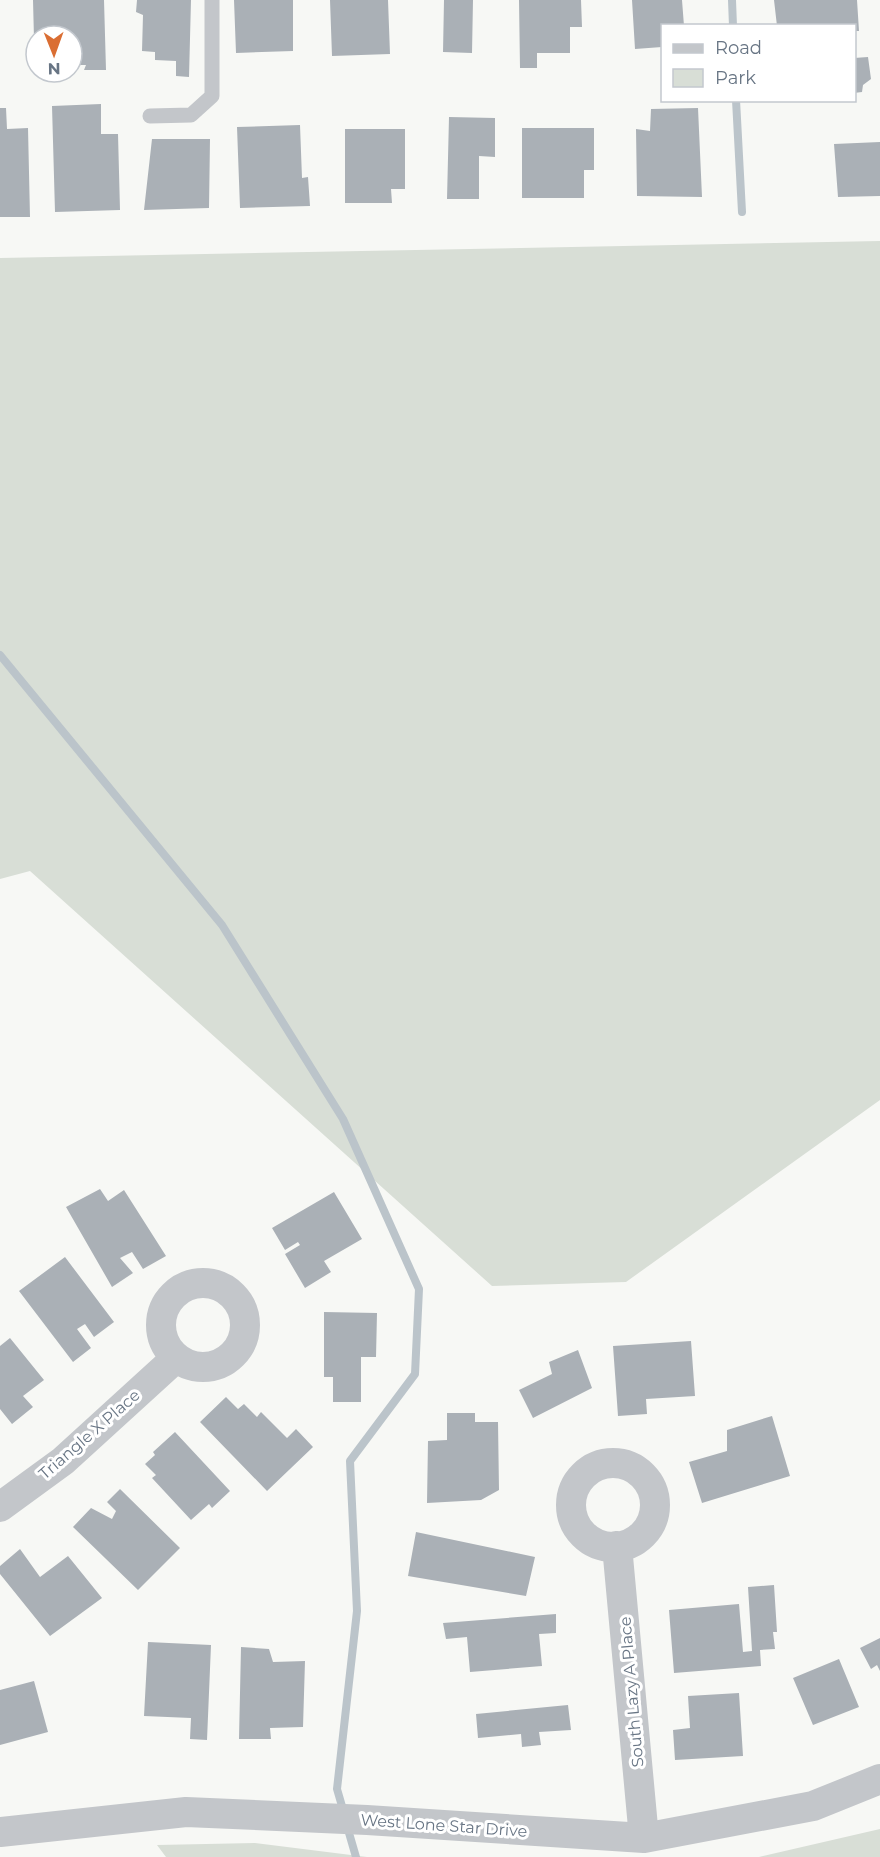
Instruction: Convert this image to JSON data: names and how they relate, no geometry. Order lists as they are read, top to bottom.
{
  "streets": {
    "street": ["Triangle X Place", "South Lazy A Place", "West Lone Star Drive"]
  },
  "crossings": [
    ["South Lazy A Place", "West Lone Star Drive"]
  ],
  "legend": ["Road", "Park"],
  "north": "bottom"
}
